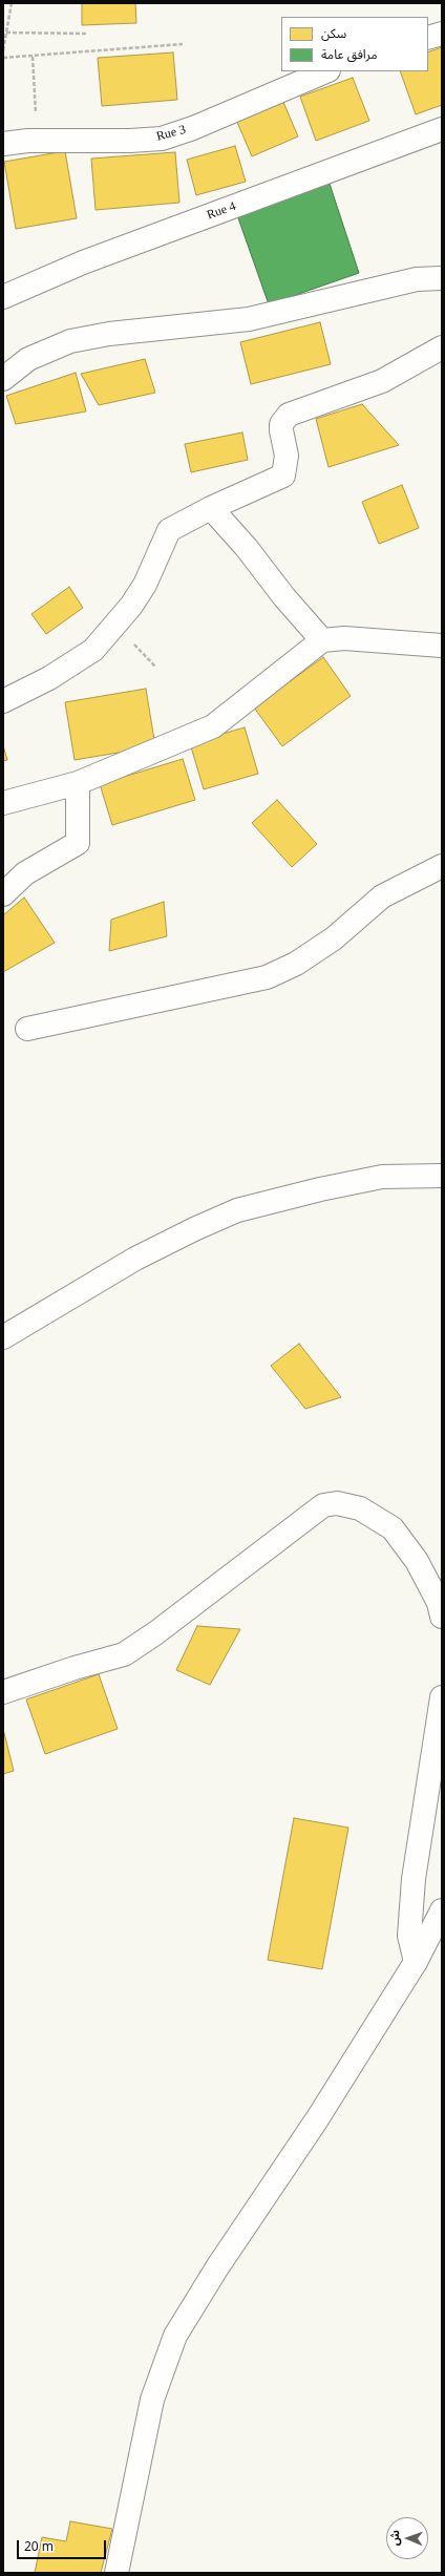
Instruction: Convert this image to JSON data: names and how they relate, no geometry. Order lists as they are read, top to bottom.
{
  "streets": {
    "street": ["Rue 3", "Rue 4"]
  },
  "legend": ["سكن", "مرافق عامة"],
  "scale_bar": "20 m",
  "north": "left"
}
